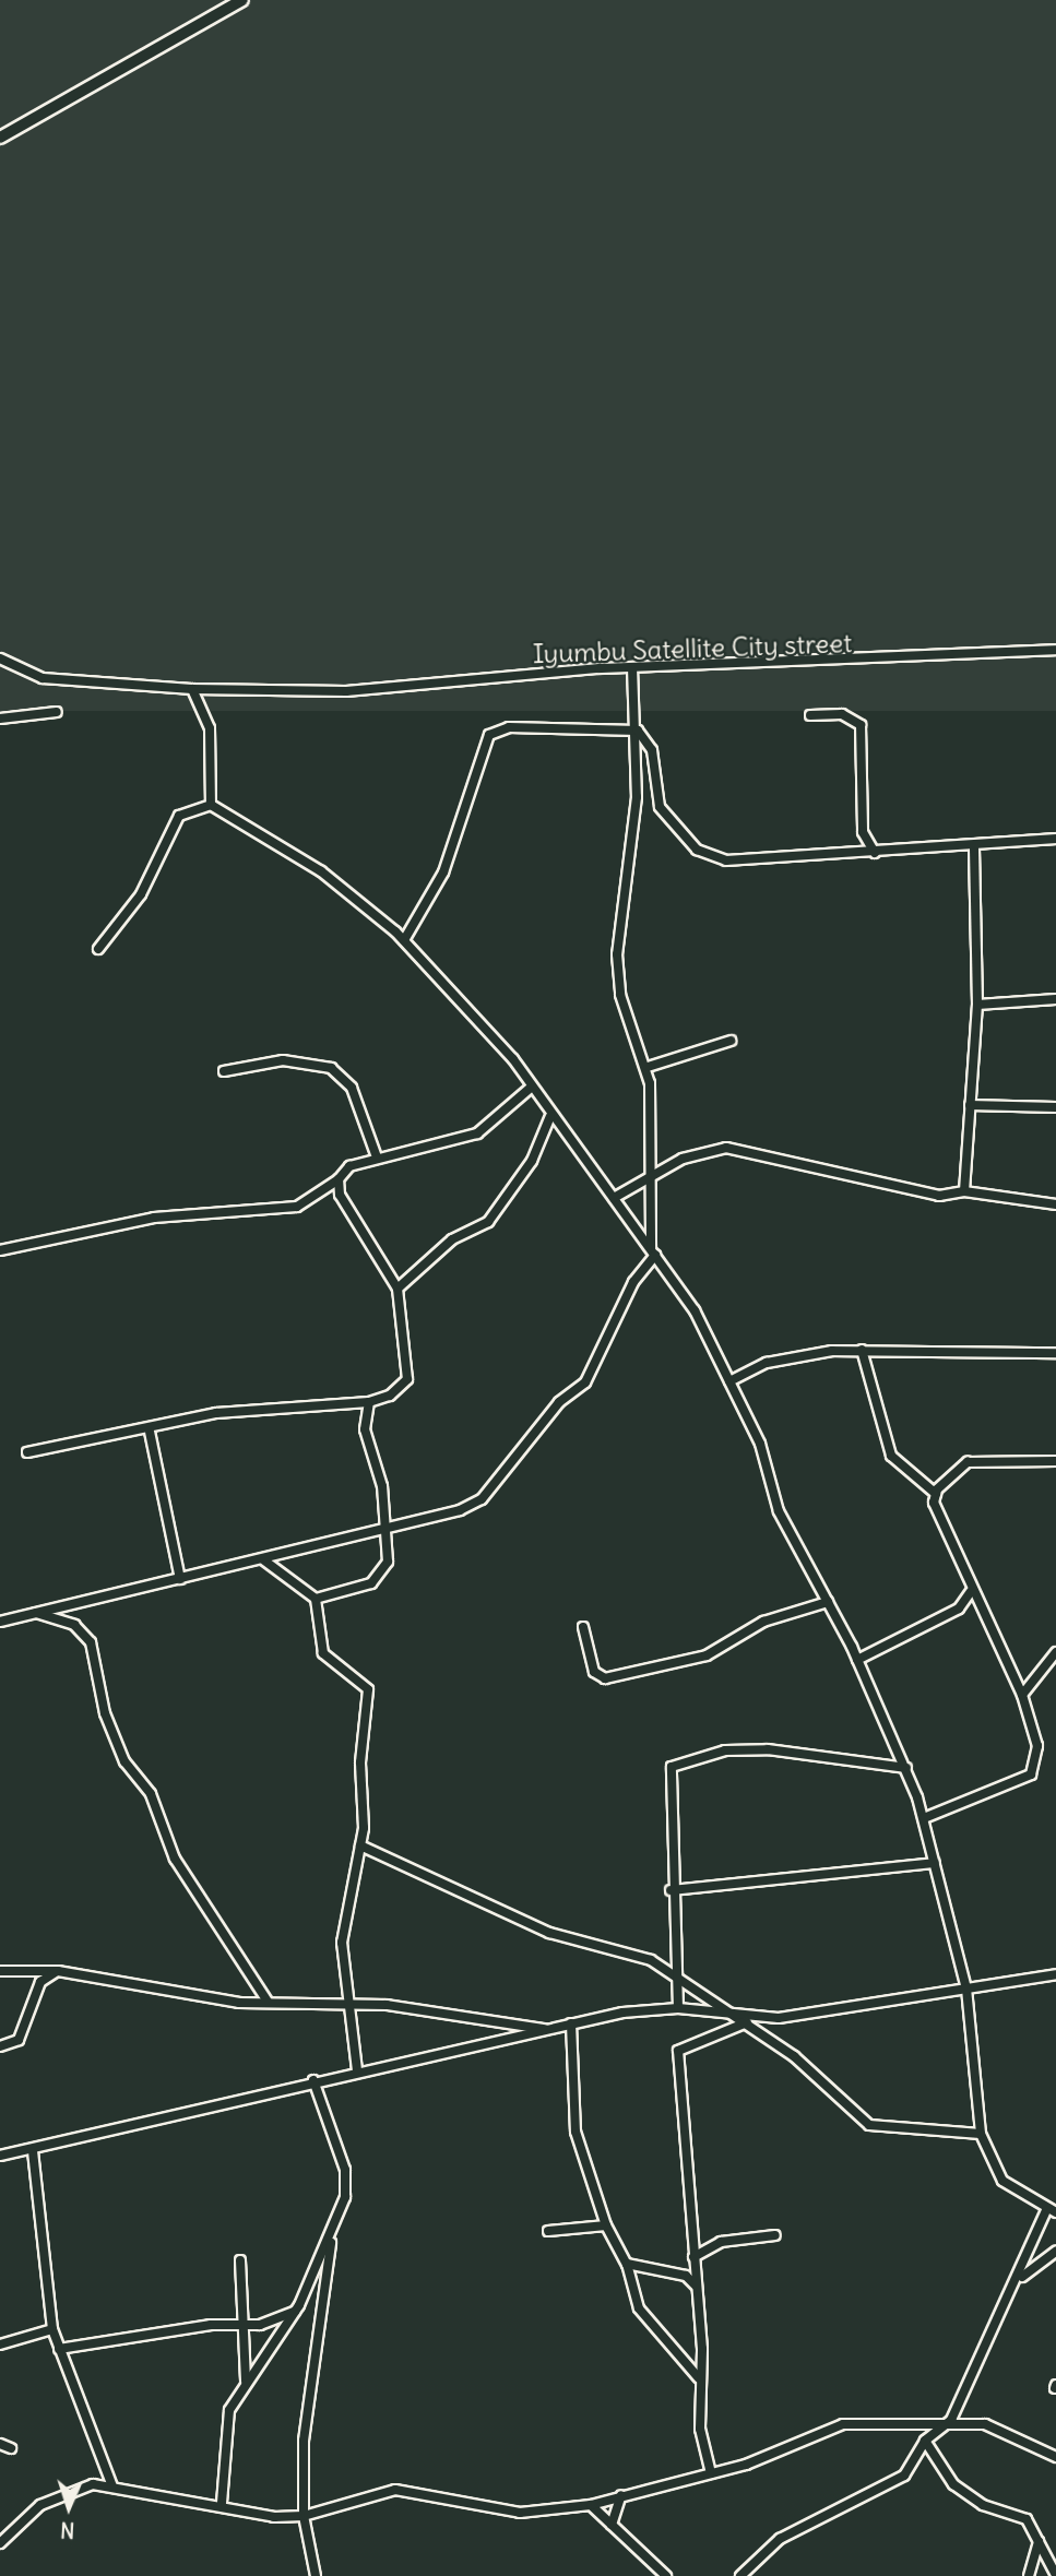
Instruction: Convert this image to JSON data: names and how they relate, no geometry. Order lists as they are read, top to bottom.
{
  "streets": {
    "street": ["Iyumbu Satellite City street"]
  },
  "north": "bottom"
}
